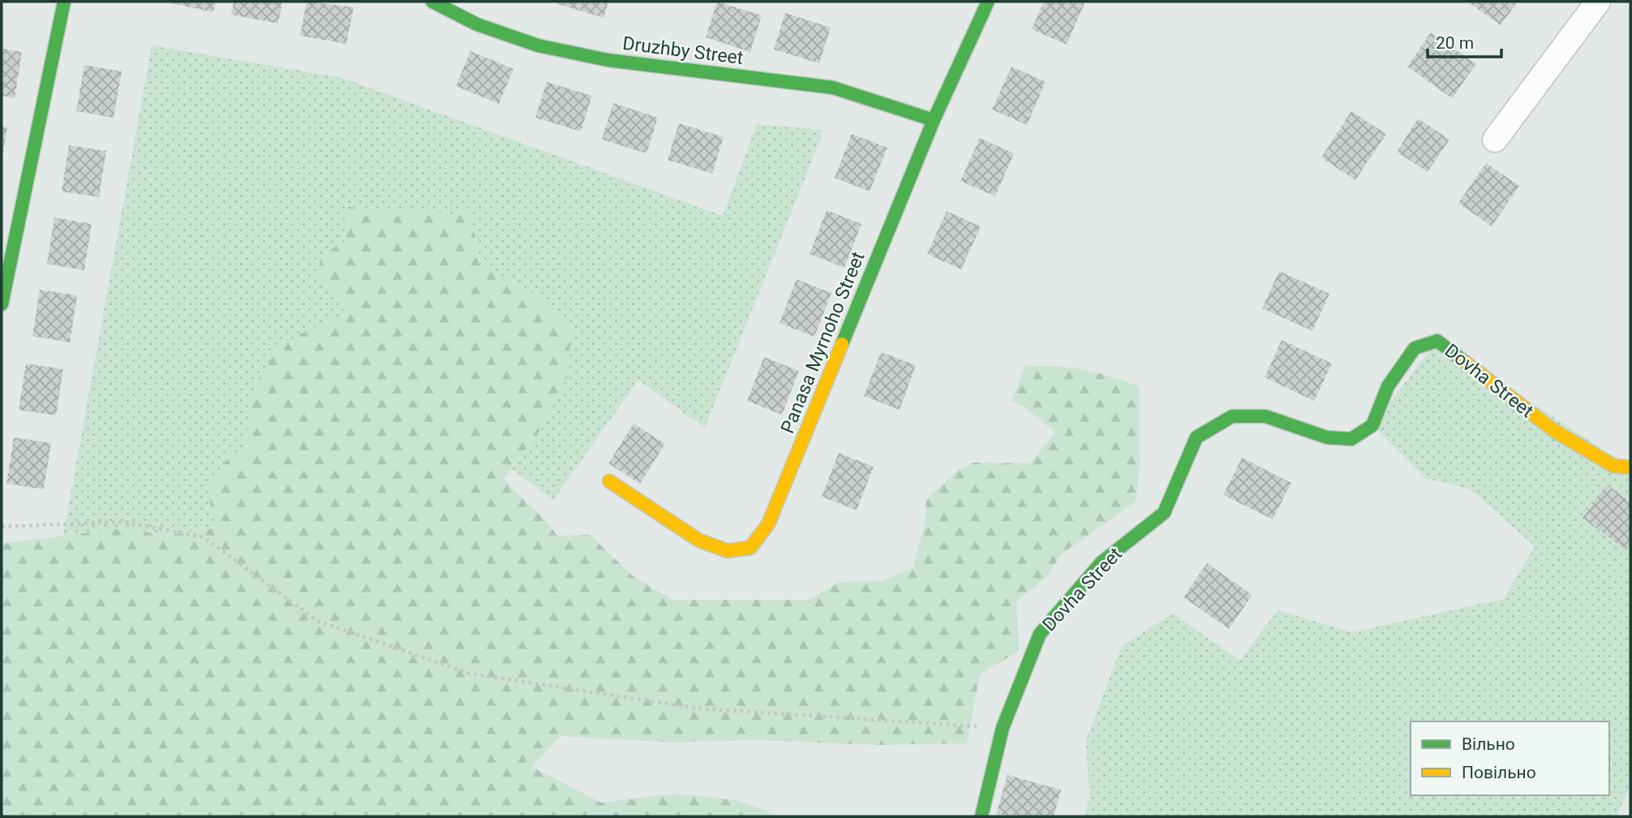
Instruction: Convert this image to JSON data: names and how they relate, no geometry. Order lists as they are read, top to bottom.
{
  "streets": {
    "street": ["Druzhby Street", "Panasa Myrnoho Street", "Dovha Street"]
  },
  "crossings": [
    ["Druzhby Street", "Panasa Myrnoho Street"]
  ],
  "legend": ["Вільно", "Повільно"],
  "scale_bar": "20 m"
}
